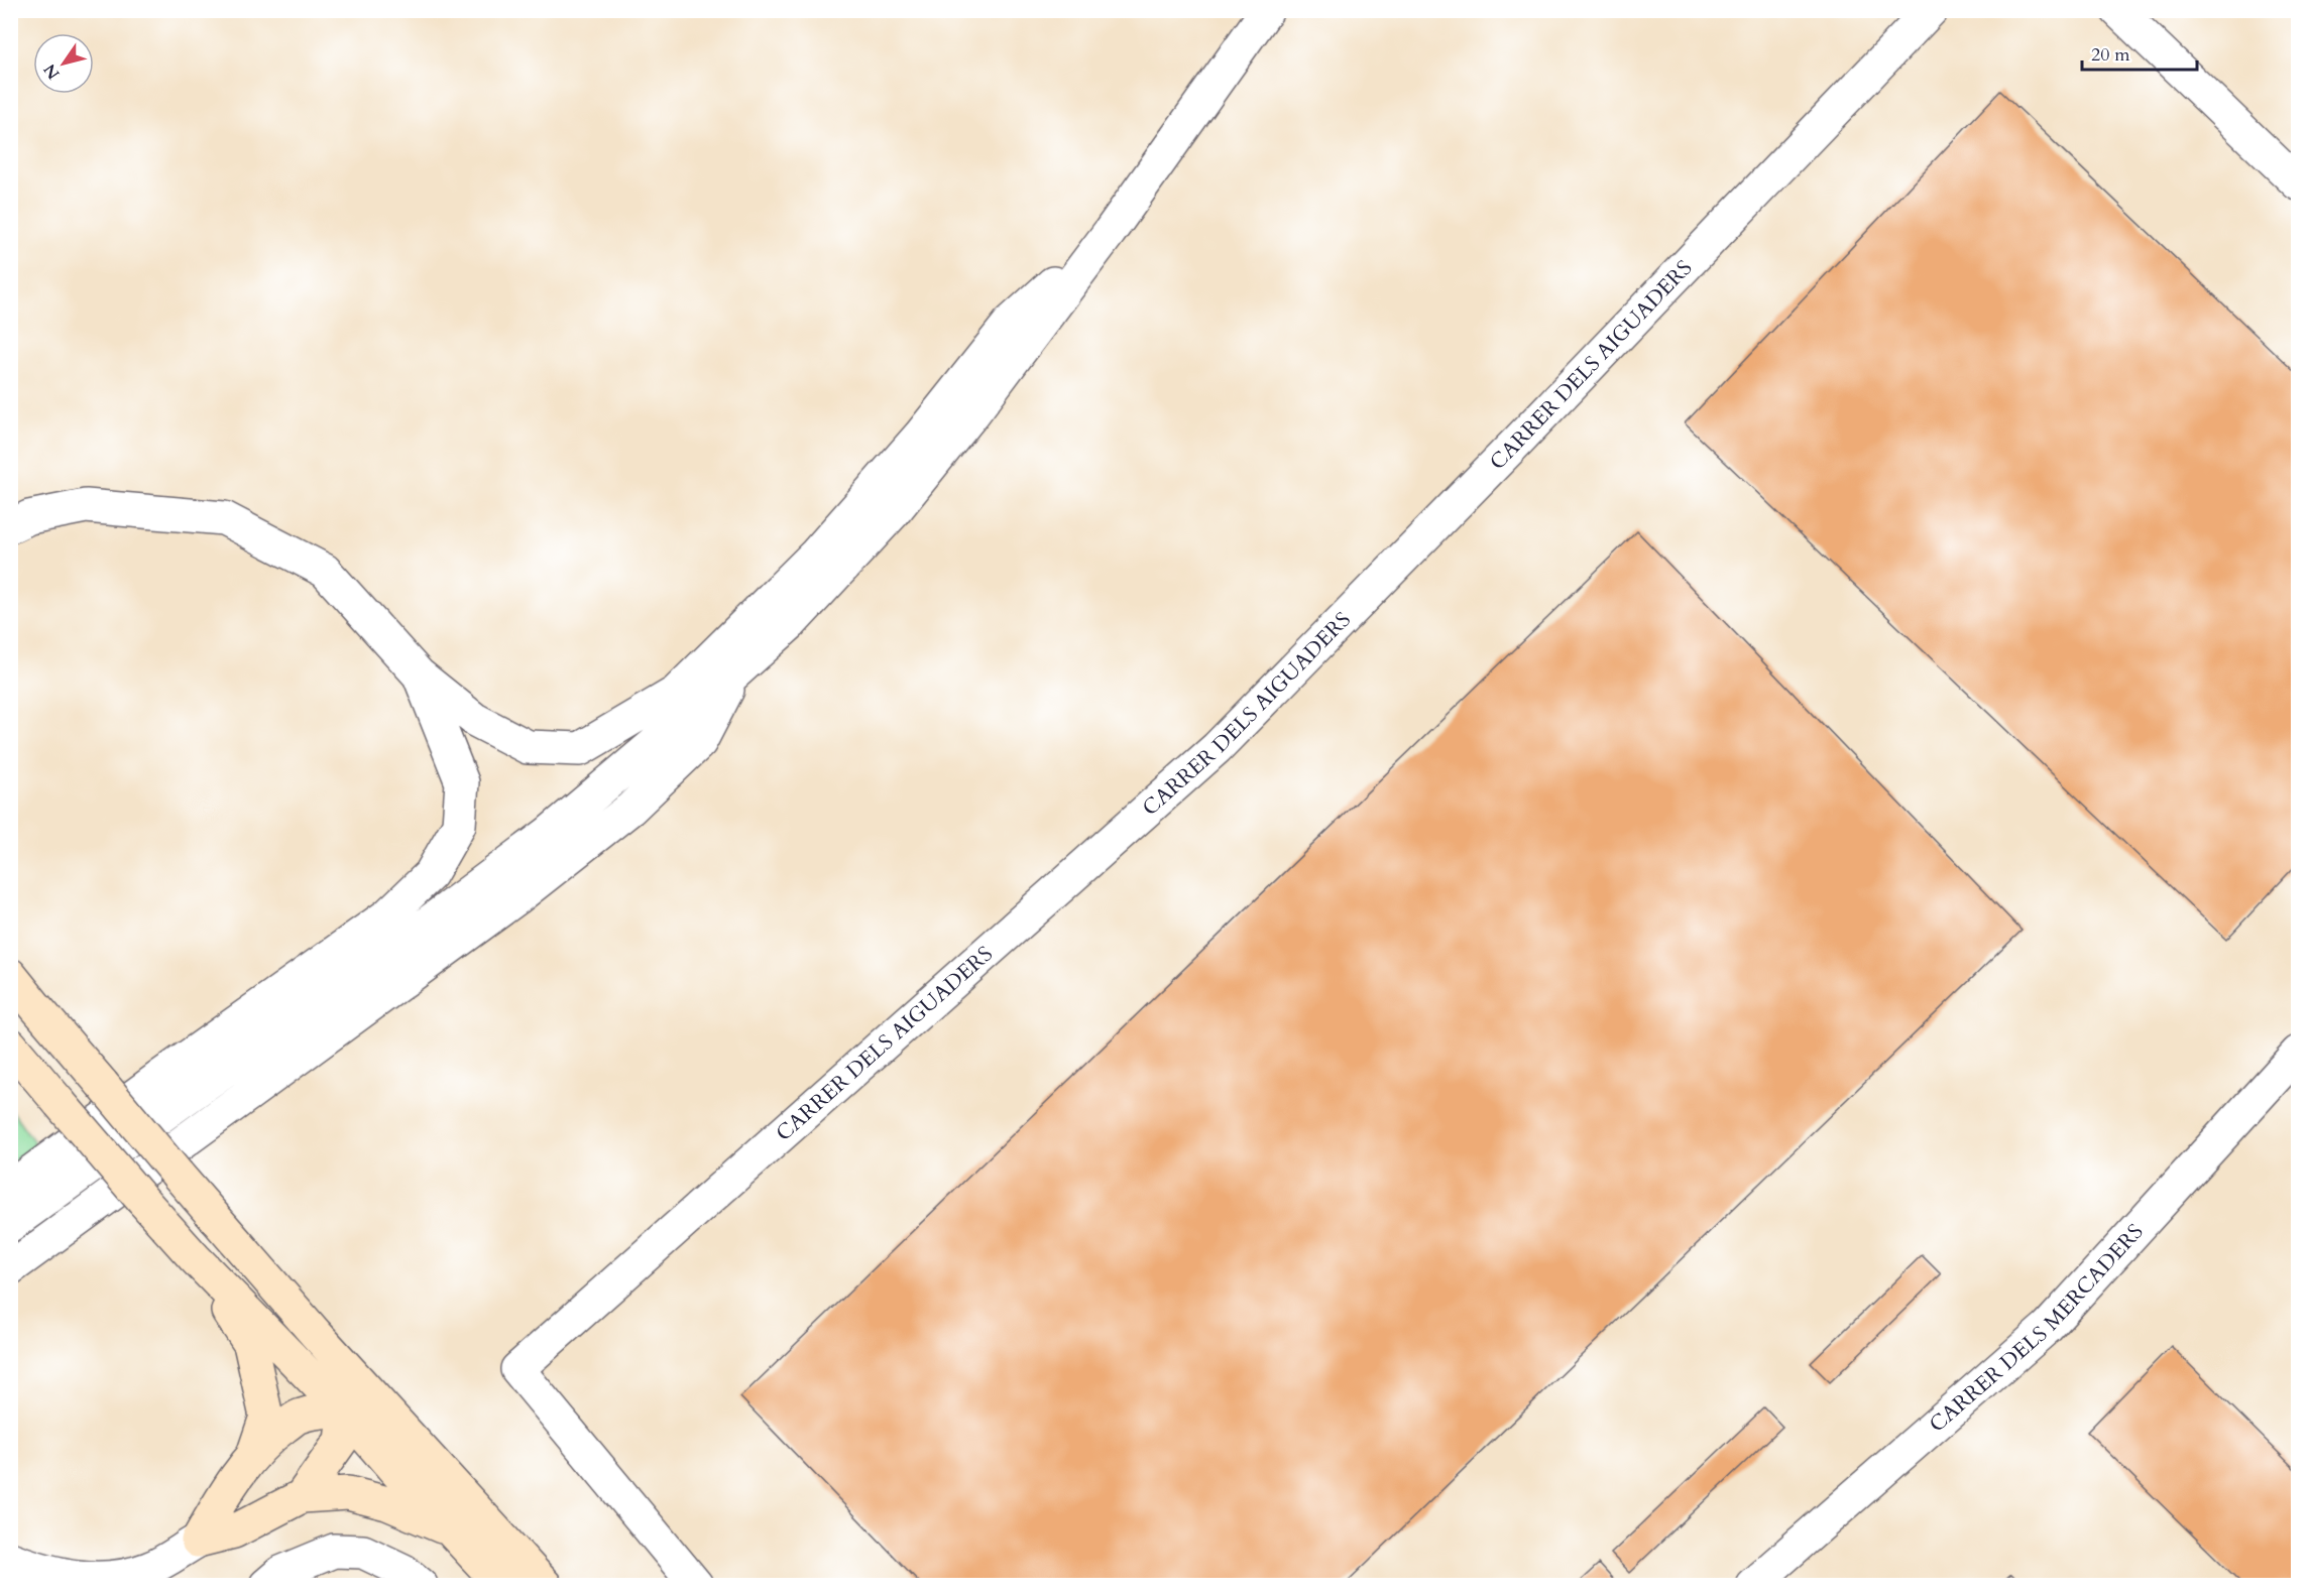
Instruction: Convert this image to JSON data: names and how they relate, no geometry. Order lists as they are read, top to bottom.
{
  "streets": {
    "street": ["CARRER DELS AIGUADERS", "CARRER DELS MERCADERS"]
  },
  "scale_bar": "20 m",
  "north": "bottom left"
}
